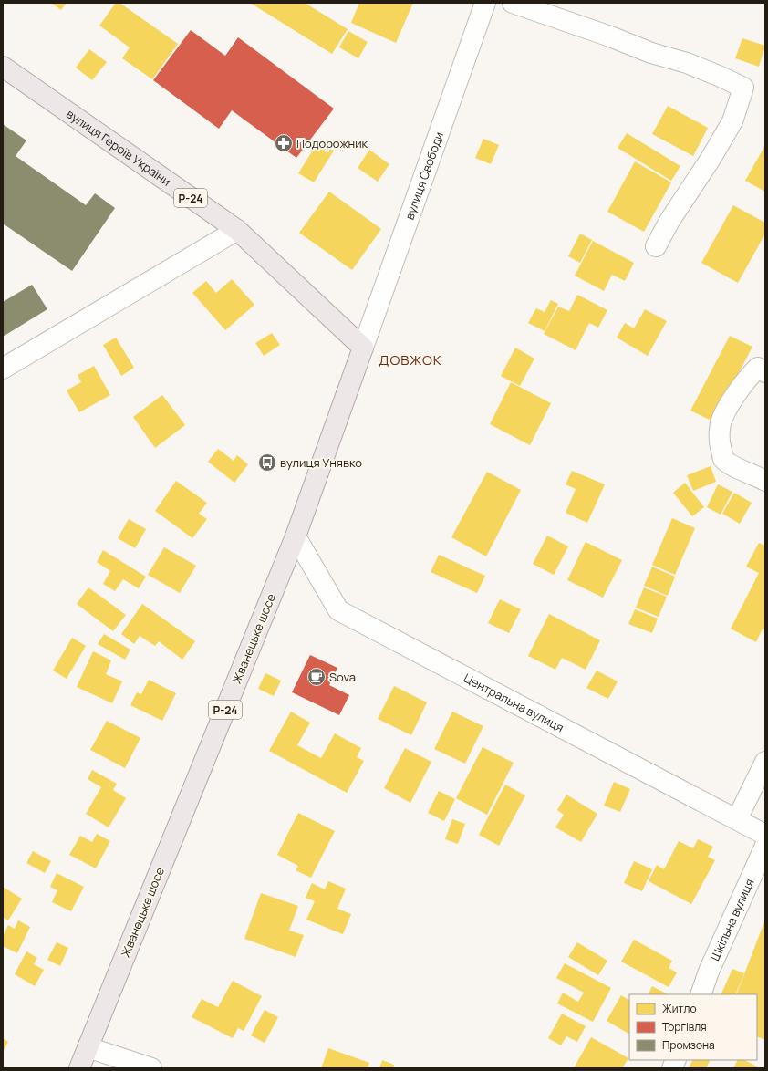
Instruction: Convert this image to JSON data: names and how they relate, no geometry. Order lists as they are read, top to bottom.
{
  "streets": {
    "main road": ["вулиця Героїв України", "Р-24", "Жванецьке шосе"],
    "street": ["вулиця Свободи", "Центральна вулиця", "Шкільна вулиця"]
  },
  "crossings": [
    ["вулиця Героїв України", "вулиця Свободи"],
    ["вулиця Героїв України", "Жванецьке шосе"],
    ["вулиця Свободи", "Жванецьке шосе"],
    ["Жванецьке шосе", "Центральна вулиця"]
  ],
  "districts": ["ДОВЖОК"],
  "places": {
    "pharmacy": ["Подорожник"],
    "bus stop": ["вулиця Унявко"],
    "cafe": ["Sova"]
  },
  "legend": ["Житло", "Торгівля", "Промзона"]
}
